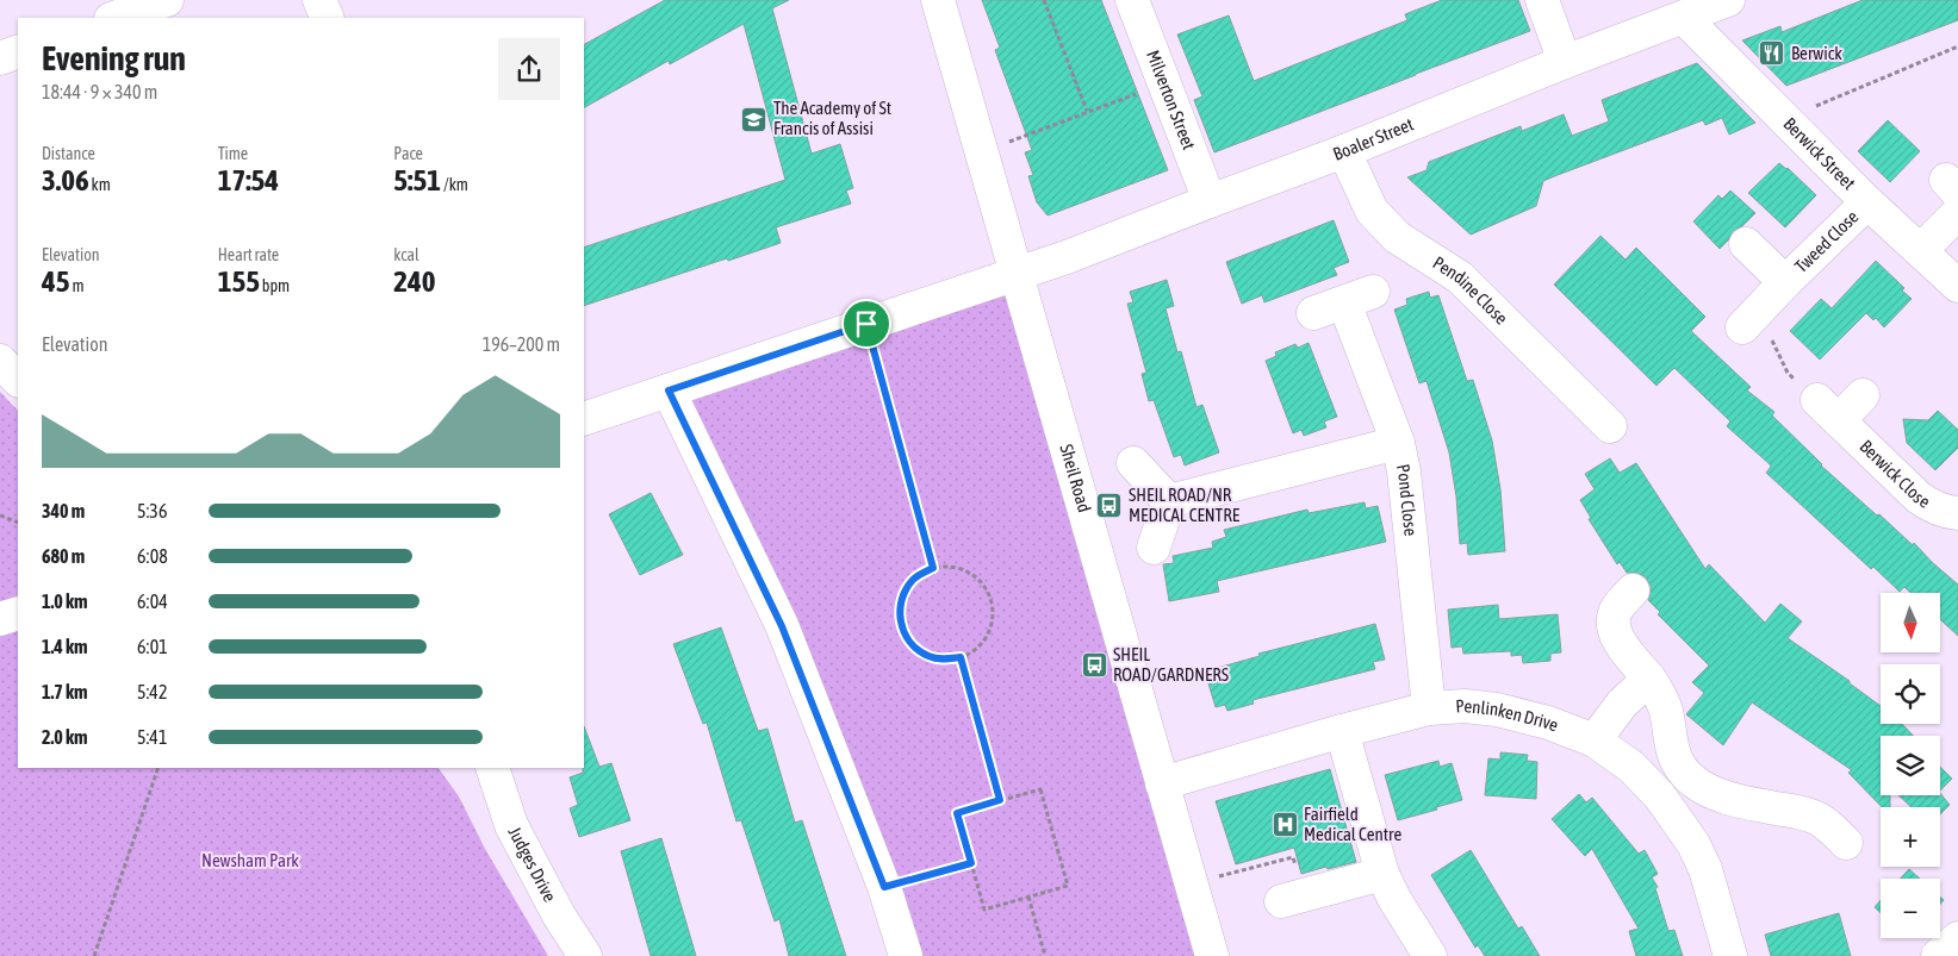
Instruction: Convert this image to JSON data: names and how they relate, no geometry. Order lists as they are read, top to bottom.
{
  "streets": {
    "street": [
      "Milverton Street",
      "Boaler Street",
      "Berwick Street",
      "Tweed Close",
      "Pendine Close",
      "Berwick Close",
      "Sheil Road",
      "Pond Close",
      "Penlinken Drive",
      "Judges Drive"
    ]
  },
  "crossings": [
    ["Milverton Street", "Boaler Street"],
    ["Boaler Street", "Berwick Street"],
    ["Boaler Street", "Pendine Close"],
    ["Boaler Street", "Sheil Road"],
    ["Berwick Street", "Tweed Close"],
    ["Sheil Road", "Penlinken Drive"],
    ["Pond Close", "Penlinken Drive"]
  ],
  "parks": ["Newsham Park"],
  "places": {
    "restaurant": ["Berwick"],
    "school or university": ["The Academy of St Francis of Assisi"],
    "bus stop": ["SHEIL ROAD/NR MEDICAL CENTRE", "SHEIL ROAD/GARDNERS"],
    "hospital": ["Fairfield Medical Centre"]
  },
  "north": "bottom",
  "page": {
    "heading": ["Evening run", "18:44 · 9 × 340 m"],
    "stats": [
      ["Distance", "3.06 km"],
      ["Time", "17:54"],
      ["Pace", "5:51 /km"],
      ["Elevation", "45 m"],
      ["Heart rate", "155 bpm"],
      ["kcal", "240"]
    ],
    "chart": ["Elevation", "196–200 m"],
    "list": [
      {
        "name": "340 m",
        "note": "5:36"
      },
      {
        "name": "680 m",
        "note": "6:08"
      },
      {
        "name": "1.0 km",
        "note": "6:04"
      },
      {
        "name": "1.4 km",
        "note": "6:01"
      },
      {
        "name": "1.7 km",
        "note": "5:42"
      },
      {
        "name": "2.0 km",
        "note": "5:41"
      }
    ],
    "map_buttons": ["+", "−"]
  }
}
